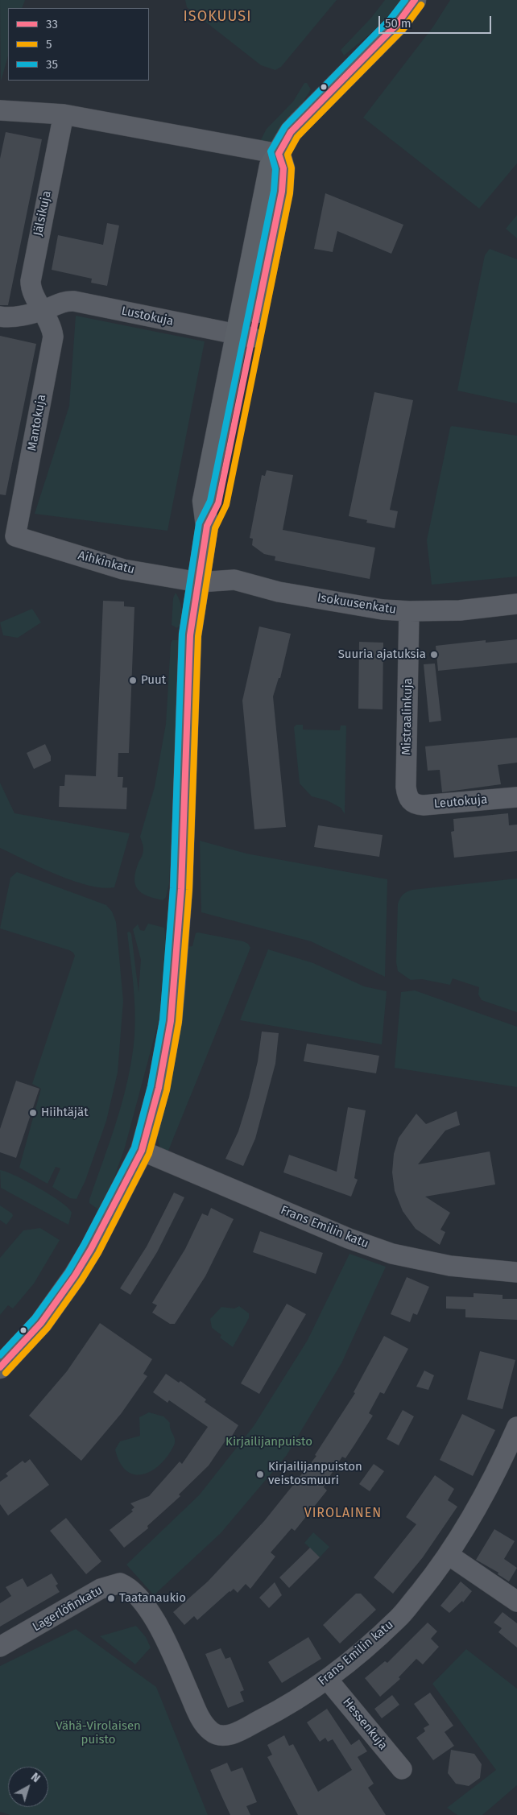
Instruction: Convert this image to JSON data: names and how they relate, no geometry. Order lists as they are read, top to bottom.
{
  "streets": {
    "street": [
      "Jälsikuja",
      "Lustokuja",
      "Mantokuja",
      "Aihkinkatu",
      "Isokuusenkatu",
      "Mistraalinkuja",
      "Leutokuja",
      "Frans Emilin katu",
      "Lagerlöfinkatu",
      "Hessenkuja"
    ]
  },
  "crossings": [
    ["Jälsikuja", "Lustokuja"],
    ["Jälsikuja", "Mantokuja"],
    ["Lustokuja", "Mantokuja"],
    ["Mantokuja", "Aihkinkatu"],
    ["Aihkinkatu", "Isokuusenkatu"],
    ["Isokuusenkatu", "Mistraalinkuja"],
    ["Mistraalinkuja", "Leutokuja"],
    ["Frans Emilin katu", "Lagerlöfinkatu"],
    ["Frans Emilin katu", "Hessenkuja"]
  ],
  "districts": ["ISOKUUSI", "VIROLAINEN"],
  "parks": ["Kirjailijanpuisto", "Vähä-Virolaisen puisto"],
  "places": [
    "Suuria ajatuksia",
    "Puut",
    "Hiihtäjät",
    "Kirjailijanpuiston veistosmuuri",
    "Taatanaukio"
  ],
  "lines": ["transit line 33", "transit line 35", "transit line 5"],
  "legend": ["33", "5", "35"],
  "scale_bar": "50 m",
  "north": "top right"
}
